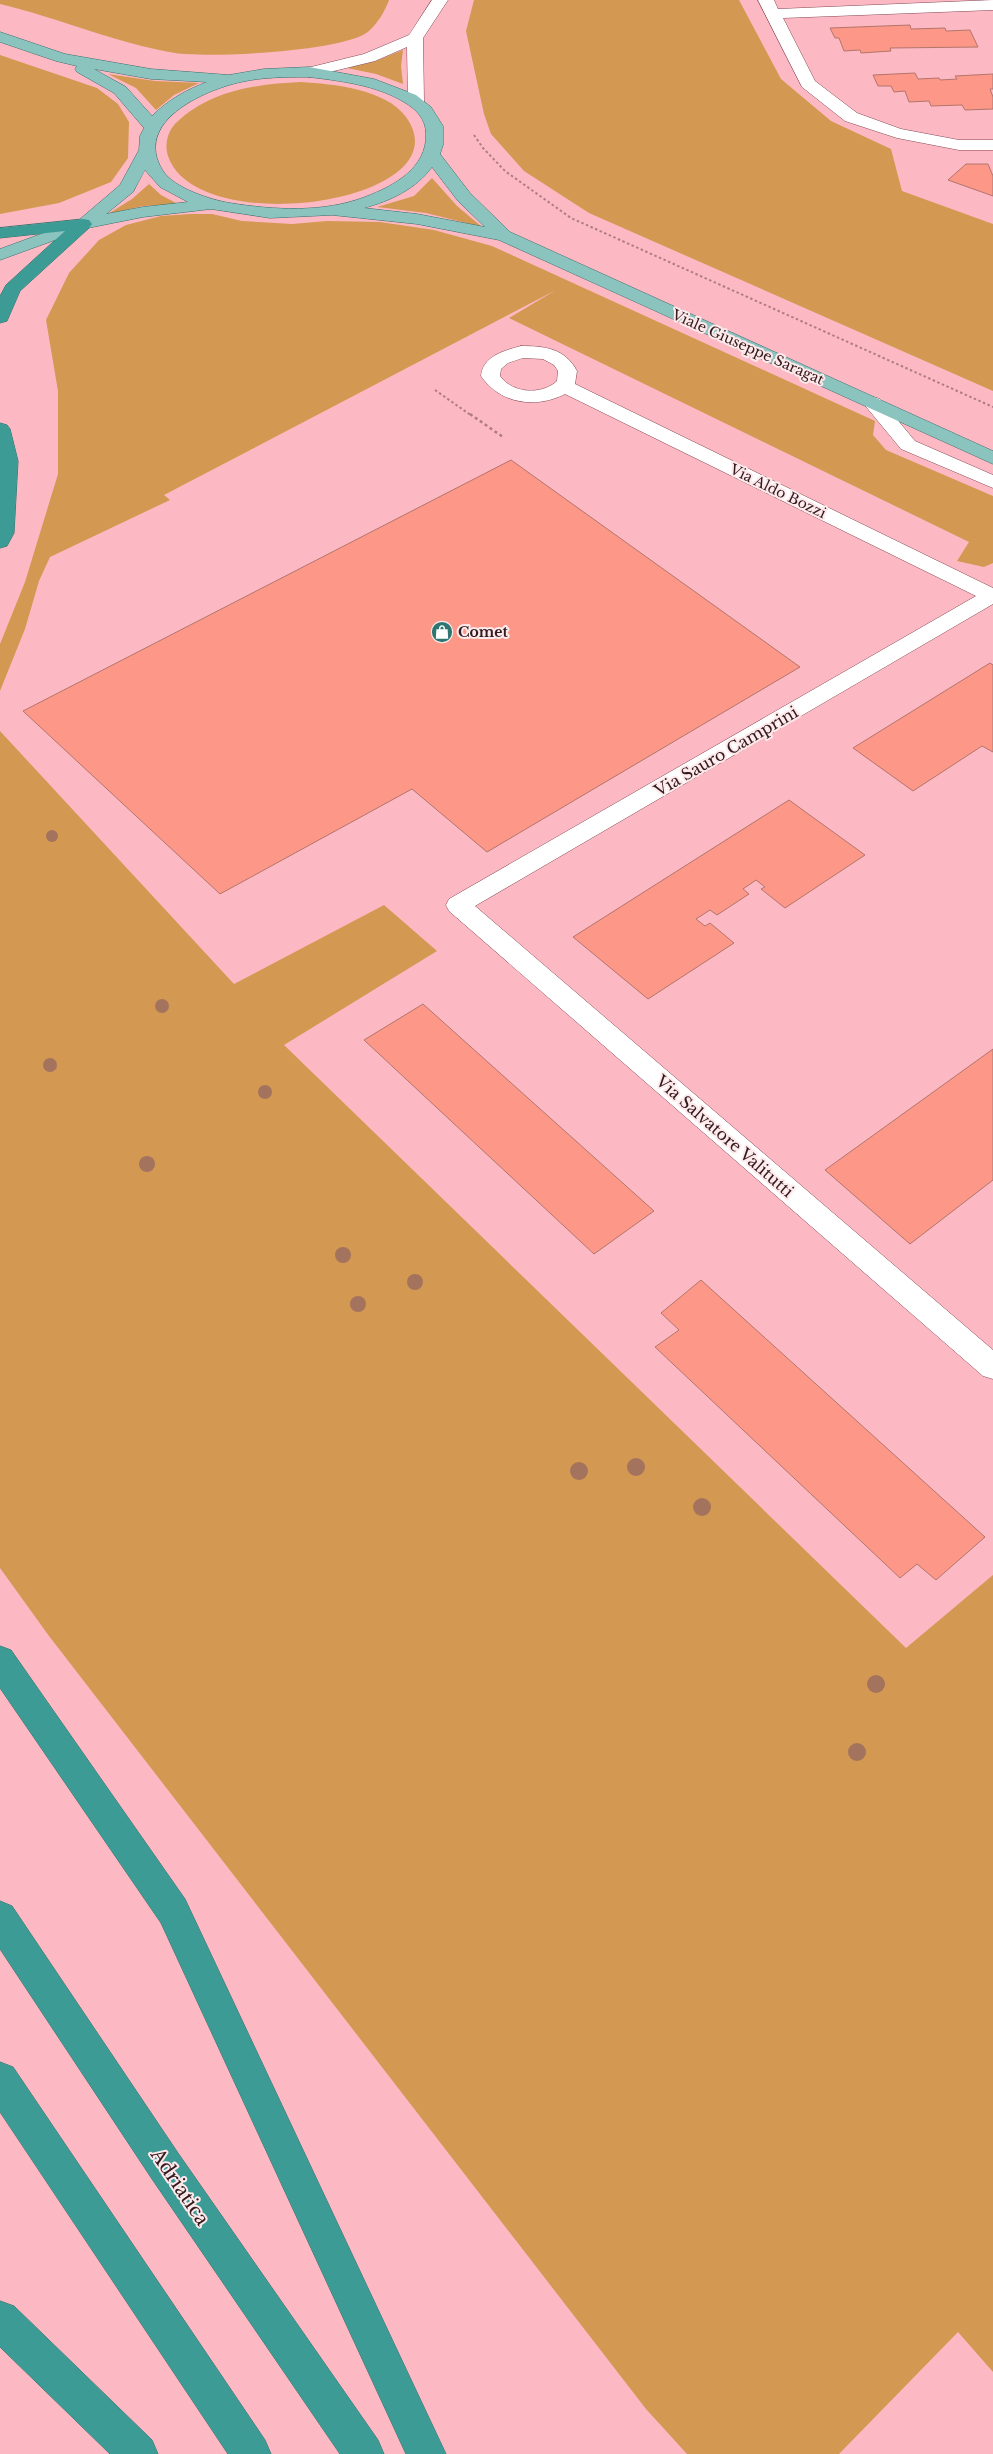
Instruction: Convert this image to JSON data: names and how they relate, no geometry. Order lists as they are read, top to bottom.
{
  "streets": {
    "highway": ["Adriatica"],
    "main road": ["Viale Giuseppe Saragat"],
    "street": ["Via Aldo Bozzi", "Via Sauro Camprini", "Via Salvatore Valitutti"]
  },
  "crossings": [
    ["Via Aldo Bozzi", "Via Sauro Camprini"],
    ["Via Sauro Camprini", "Via Salvatore Valitutti"]
  ],
  "places": {
    "shop": ["Comet"]
  }
}
